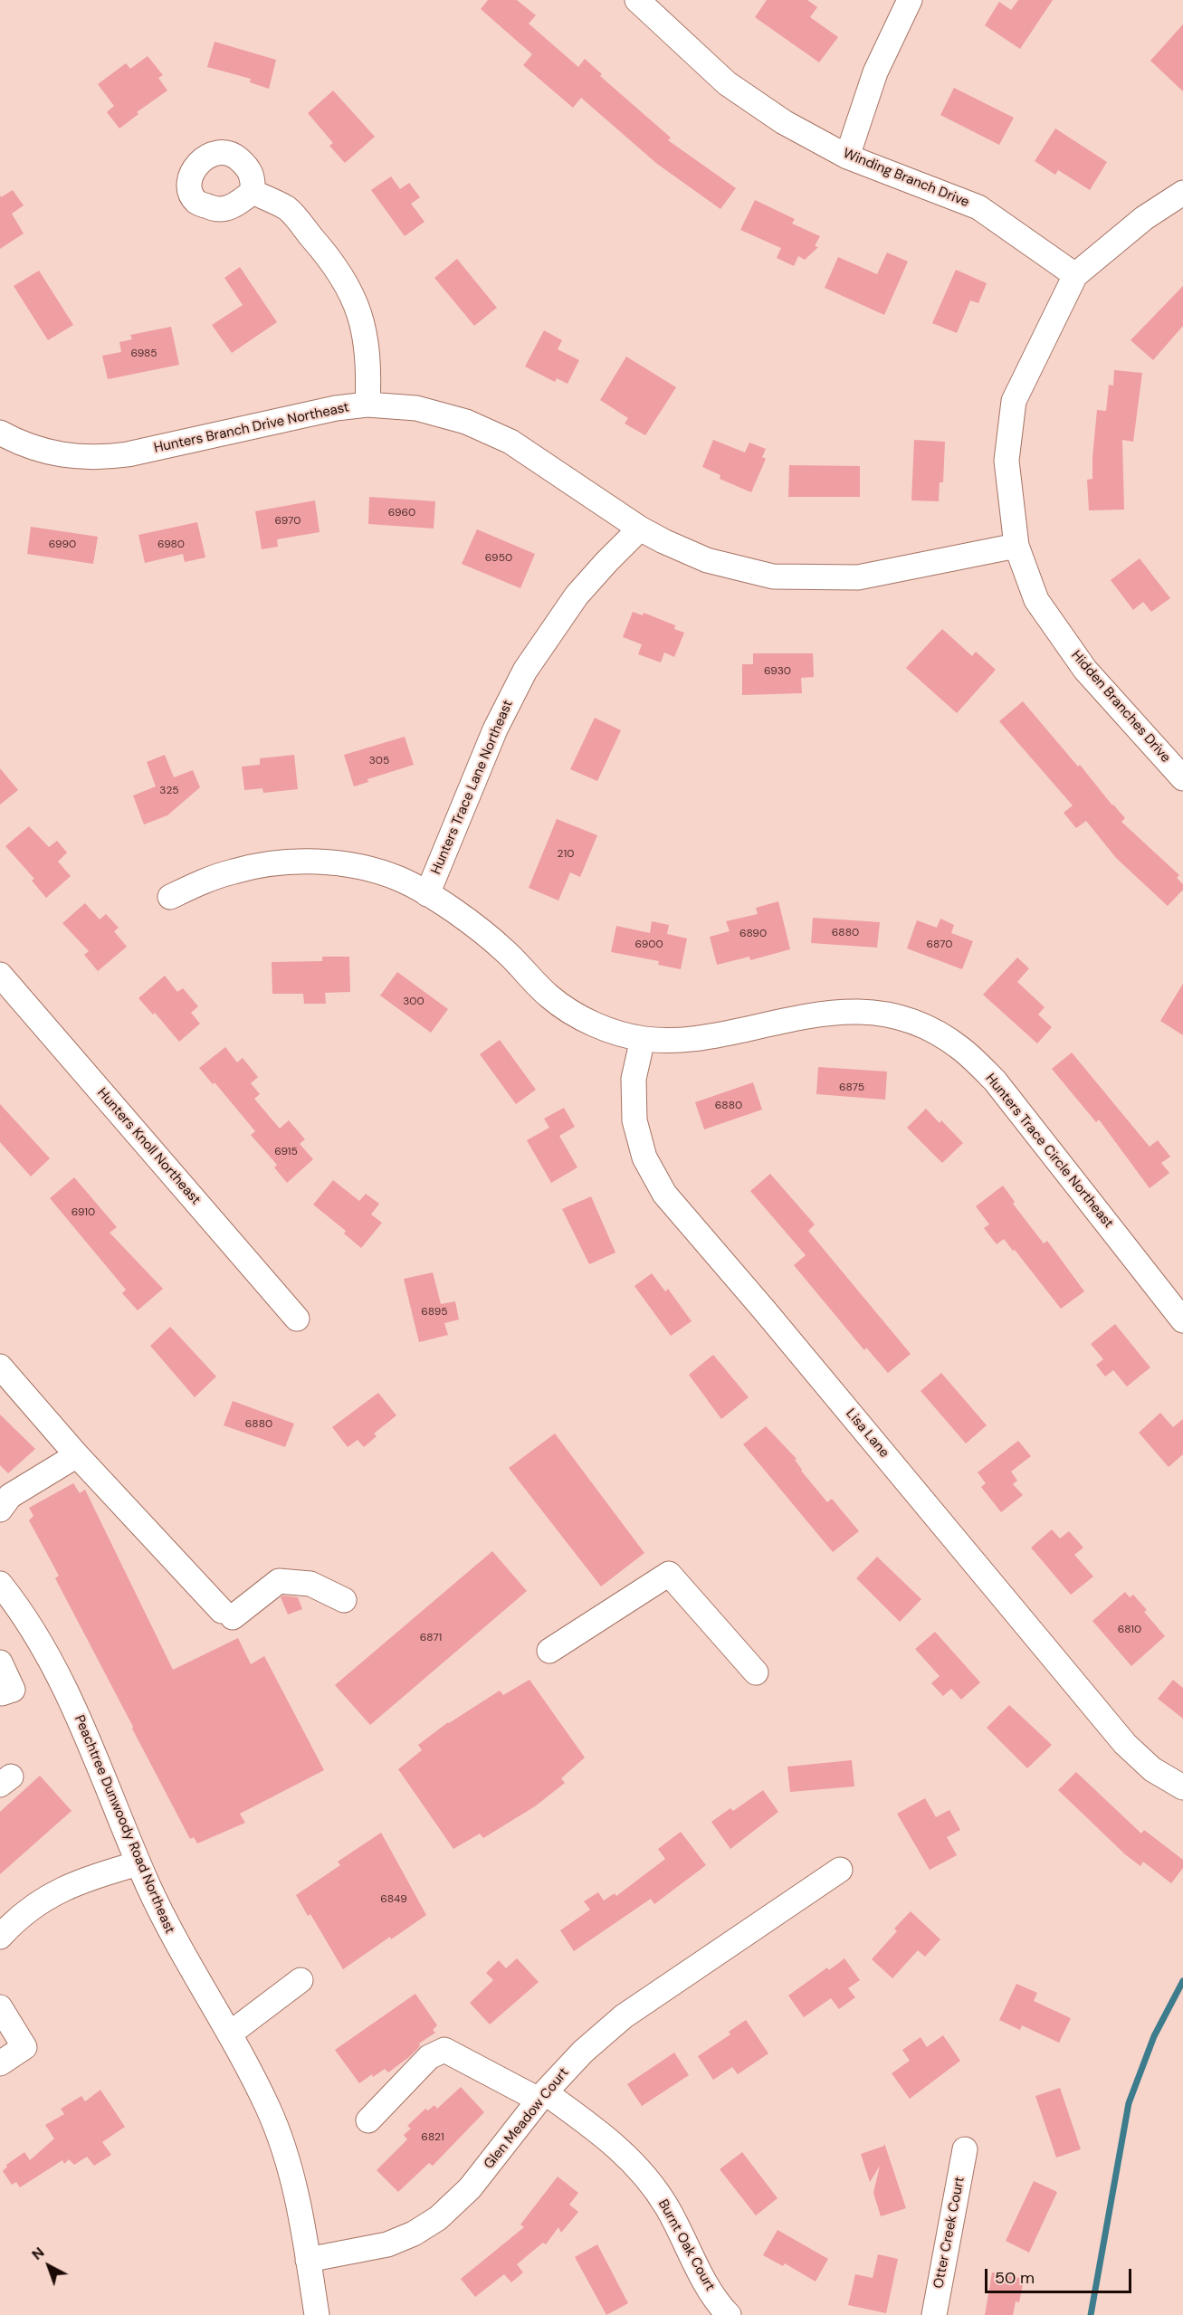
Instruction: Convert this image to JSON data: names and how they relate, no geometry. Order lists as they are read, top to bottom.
{
  "streets": {
    "street": [
      "Winding Branch Drive",
      "Hunters Branch Drive Northeast",
      "Hidden Branches Drive",
      "Hunters Trace Lane Northeast",
      "Hunters Knoll Northeast",
      "Hunters Trace Circle Northeast",
      "Lisa Lane",
      "Peachtree Dunwoody Road Northeast",
      "Glen Meadow Court",
      "Otter Creek Court",
      "Burnt Oak Court"
    ]
  },
  "crossings": [
    ["Winding Branch Drive", "Hidden Branches Drive"],
    ["Hunters Branch Drive Northeast", "Hidden Branches Drive"],
    ["Hunters Branch Drive Northeast", "Hunters Trace Lane Northeast"],
    ["Hunters Trace Lane Northeast", "Hunters Trace Circle Northeast"],
    ["Hunters Trace Circle Northeast", "Lisa Lane"],
    ["Peachtree Dunwoody Road Northeast", "Glen Meadow Court"],
    ["Glen Meadow Court", "Burnt Oak Court"]
  ],
  "house_numbers": [
    "6985",
    "6960",
    "6970",
    "6990",
    "6980",
    "6950",
    "6930",
    "305",
    "325",
    "210",
    "6880",
    "6890",
    "6900",
    "6870",
    "300",
    "6875",
    "6880",
    "6915",
    "6910",
    "6895",
    "6880",
    "6810",
    "6871",
    "6849",
    "6821"
  ],
  "scale_bar": "50 m",
  "north": "top left"
}
